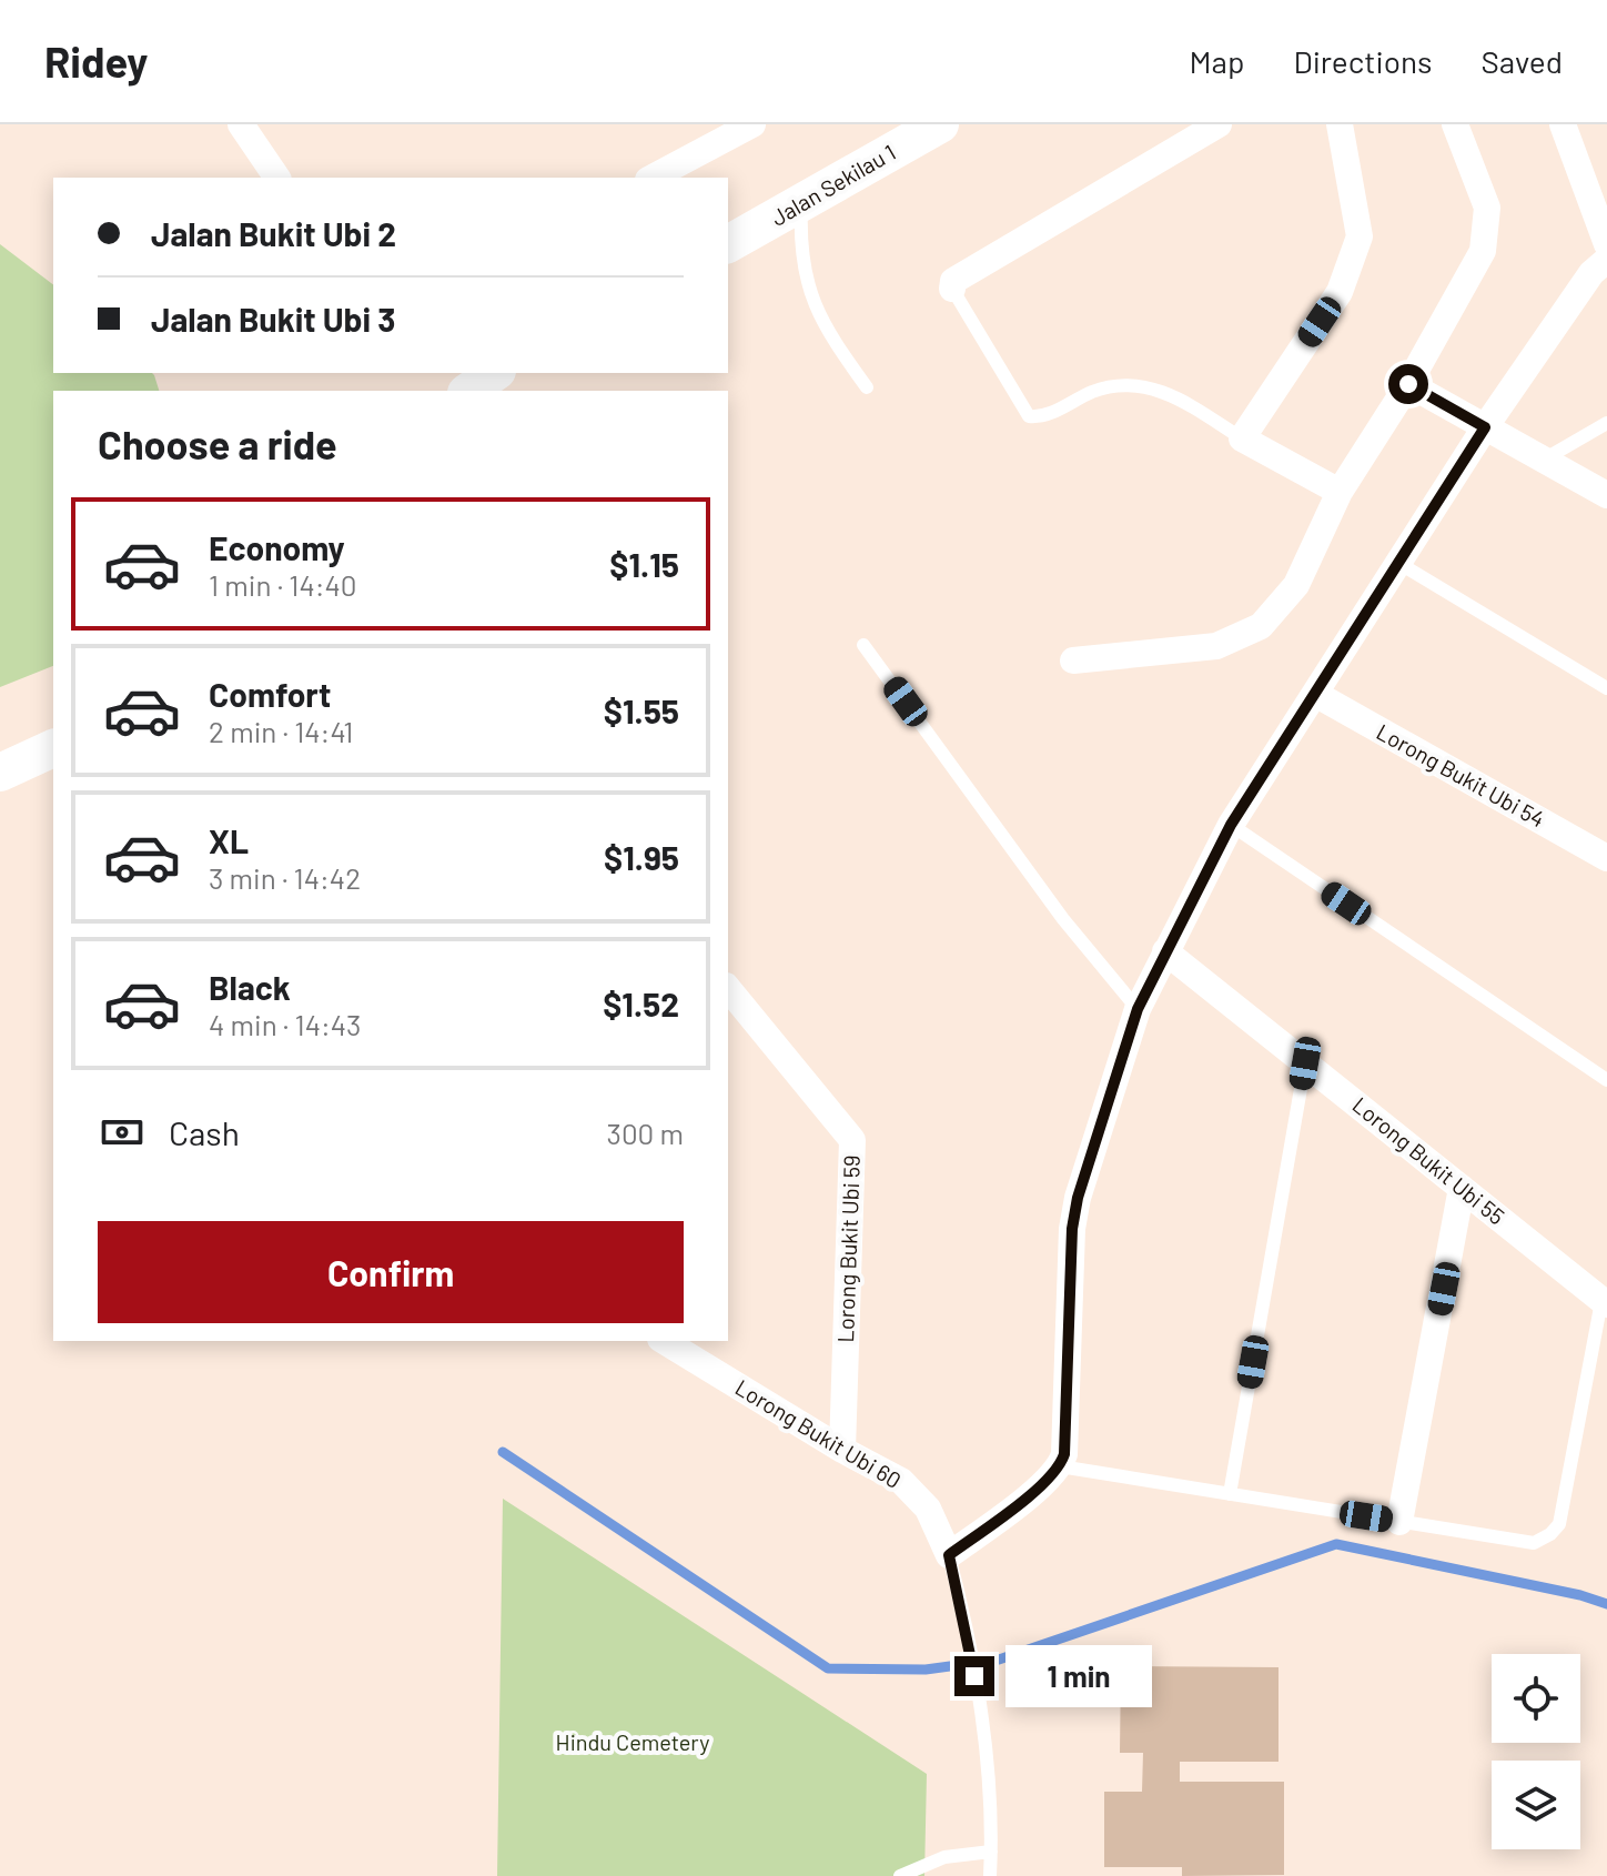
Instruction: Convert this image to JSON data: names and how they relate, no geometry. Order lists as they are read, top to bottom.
{
  "streets": {
    "street": [
      "Jalan Sekilau 1",
      "Lorong Bukit Ubi 54",
      "Lorong Bukit Ubi 55",
      "Lorong Bukit Ubi 59",
      "Lorong Bukit Ubi 60"
    ]
  },
  "crossings": [
    ["Lorong Bukit Ubi 59", "Lorong Bukit Ubi 60"]
  ],
  "parks": ["Hindu Cemetery"],
  "page": {
    "header": "Ridey",
    "nav": ["Map", "Directions", "Saved"],
    "banner": ["Jalan Bukit Ubi 2", "Jalan Bukit Ubi 3"],
    "heading": "Choose a ride",
    "list": [
      {
        "name": "Economy",
        "note": "1 min · 14:40",
        "value": "$1.15"
      },
      {
        "name": "Comfort",
        "note": "2 min · 14:41",
        "value": "$1.55"
      },
      {
        "name": "XL",
        "note": "3 min · 14:42",
        "value": "$1.95"
      },
      {
        "name": "Black",
        "note": "4 min · 14:43",
        "value": "$1.52"
      }
    ],
    "pay": ["Cash", "300 m"],
    "buttons": "Confirm",
    "bubble": "1 min"
  }
}
